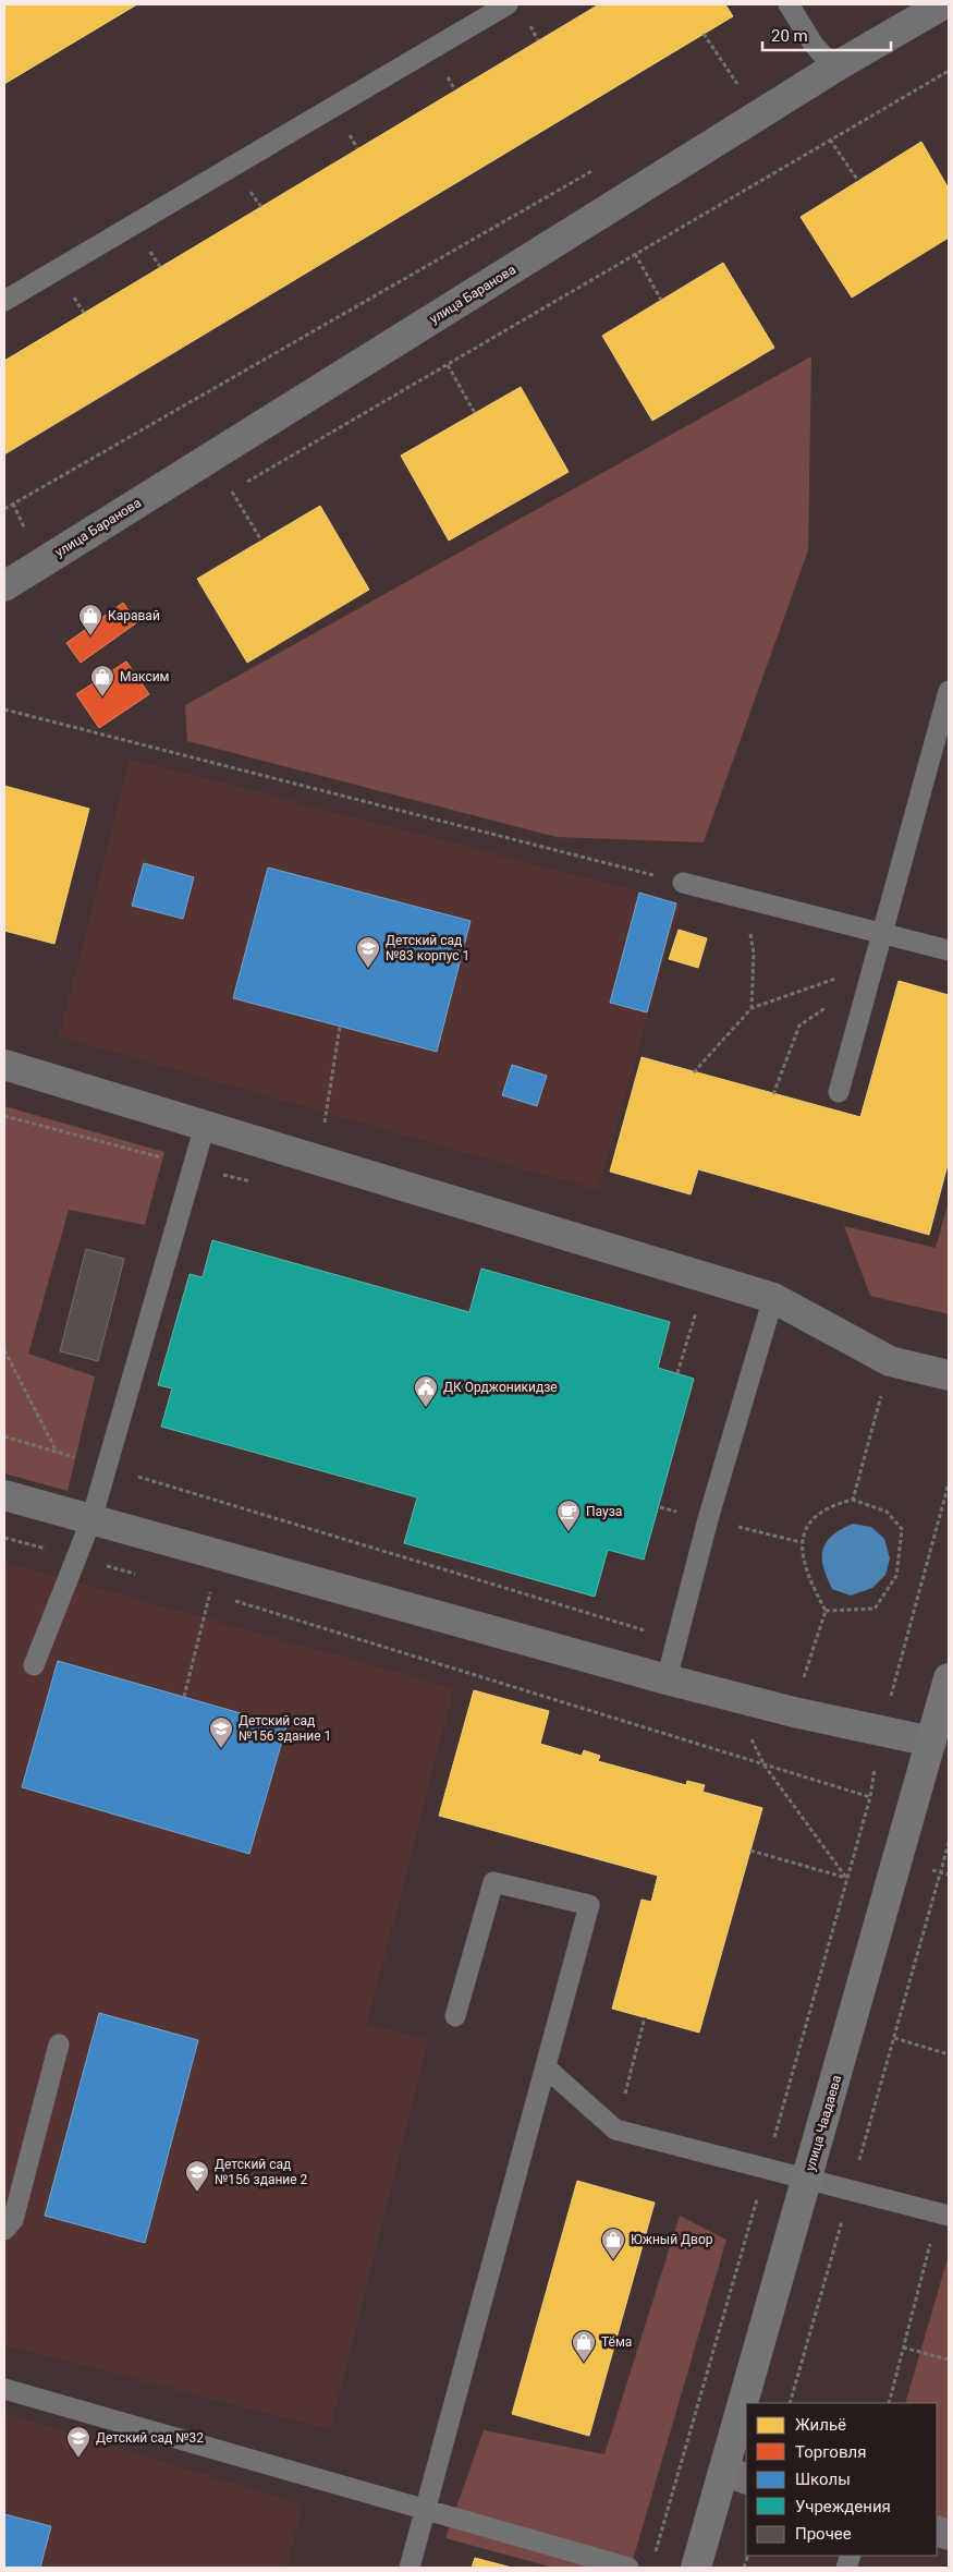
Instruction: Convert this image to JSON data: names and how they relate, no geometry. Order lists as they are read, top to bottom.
{
  "streets": {
    "street": ["улица Баранова", "улица Чаадаева"]
  },
  "places": {
    "shop": [
      "Каравай",
      "Максим",
      "Южный Двор",
      "Тёма"
    ],
    "school or university": [
      "Детский сад №83 корпус 1",
      "Детский сад №156 здание 1",
      "Детский сад №156 здание 2",
      "Детский сад №32"
    ],
    "public building": ["ДК Орджоникидзе"],
    "cafe": ["Пауза"]
  },
  "legend": [
    "Жильё",
    "Торговля",
    "Школы",
    "Учреждения",
    "Прочее"
  ],
  "scale_bar": "20 m"
}
